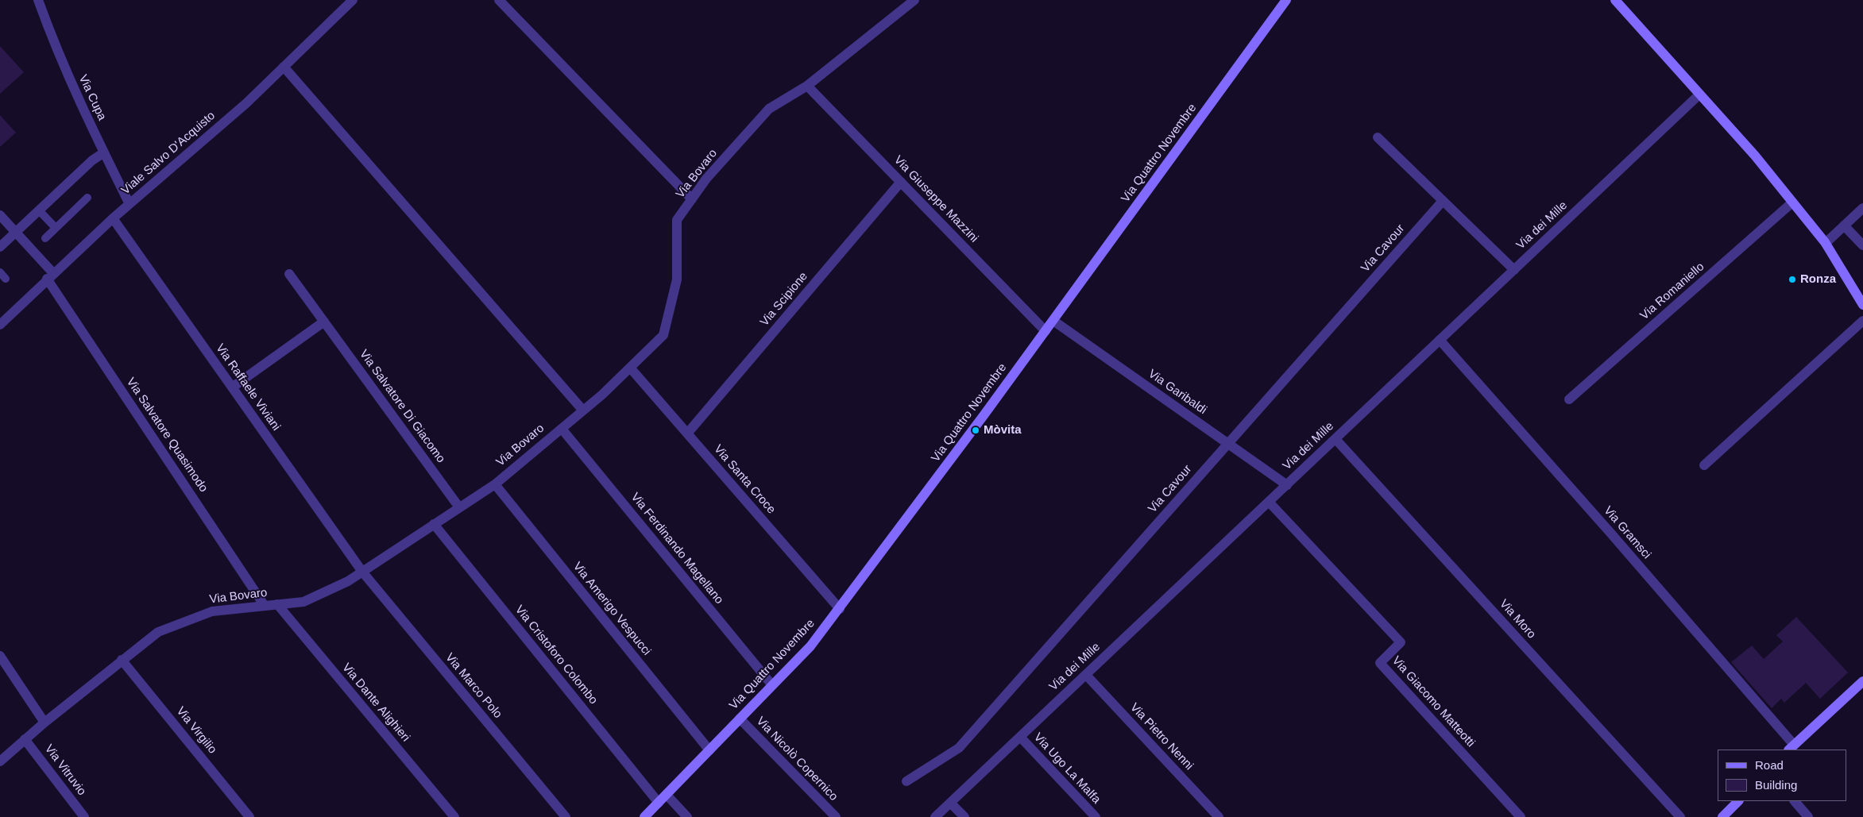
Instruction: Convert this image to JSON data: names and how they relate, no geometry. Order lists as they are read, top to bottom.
{
  "streets": {
    "street": [
      "Via Cupa",
      "Viale Salvo D'Acquisto",
      "Via Quattro Novembre",
      "Via Bovaro",
      "Via Giuseppe Mazzini",
      "Via dei Mille",
      "Via Cavour",
      "Via Romaniello",
      "Via Scipione",
      "Via Raffaele Viviani",
      "Via Garibaldi",
      "Via Salvatore Di Giacomo",
      "Via Salvatore Quasimodo",
      "Via Santa Croce",
      "Via Gramsci",
      "Via Ferdinando Magellano",
      "Via Amerigo Vespucci",
      "Via Moro",
      "Via Cristoforo Colombo",
      "Via Marco Polo",
      "Via Giacomo Matteotti",
      "Via Dante Alighieri",
      "Via Virgilio",
      "Via Pietro Nenni",
      "Via Nicolò Copernico",
      "Via Ugo La Malfa",
      "Via Vitruvio"
    ]
  },
  "crossings": [
    ["Via Cupa", "Viale Salvo D'Acquisto"],
    ["Viale Salvo D'Acquisto", "Via Raffaele Viviani"],
    ["Viale Salvo D'Acquisto", "Via Salvatore Quasimodo"],
    ["Via Quattro Novembre", "Via Giuseppe Mazzini"],
    ["Via Quattro Novembre", "Via Garibaldi"],
    ["Via Quattro Novembre", "Via Santa Croce"],
    ["Via Quattro Novembre", "Via Ferdinando Magellano"],
    ["Via Quattro Novembre", "Via Amerigo Vespucci"],
    ["Via Quattro Novembre", "Via Cristoforo Colombo"],
    ["Via Quattro Novembre", "Via Nicolò Copernico"],
    ["Via Bovaro", "Via Giuseppe Mazzini"],
    ["Via Bovaro", "Via Raffaele Viviani"],
    ["Via Bovaro", "Via Salvatore Di Giacomo"],
    ["Via Bovaro", "Via Salvatore Quasimodo"],
    ["Via Bovaro", "Via Santa Croce"],
    ["Via Bovaro", "Via Ferdinando Magellano"],
    ["Via Bovaro", "Via Amerigo Vespucci"],
    ["Via Bovaro", "Via Cristoforo Colombo"],
    ["Via Bovaro", "Via Marco Polo"],
    ["Via Bovaro", "Via Dante Alighieri"],
    ["Via Bovaro", "Via Virgilio"],
    ["Via Bovaro", "Via Vitruvio"],
    ["Via Giuseppe Mazzini", "Via Scipione"],
    ["Via dei Mille", "Via Garibaldi"],
    ["Via dei Mille", "Via Gramsci"],
    ["Via dei Mille", "Via Moro"],
    ["Via dei Mille", "Via Giacomo Matteotti"],
    ["Via dei Mille", "Via Pietro Nenni"],
    ["Via dei Mille", "Via Ugo La Malfa"],
    ["Via Cavour", "Via Garibaldi"],
    ["Via Scipione", "Via Santa Croce"],
    ["Via Raffaele Viviani", "Via Marco Polo"]
  ],
  "places": ["Ronza", "Mòvita"],
  "legend": ["Road", "Building"]
}
